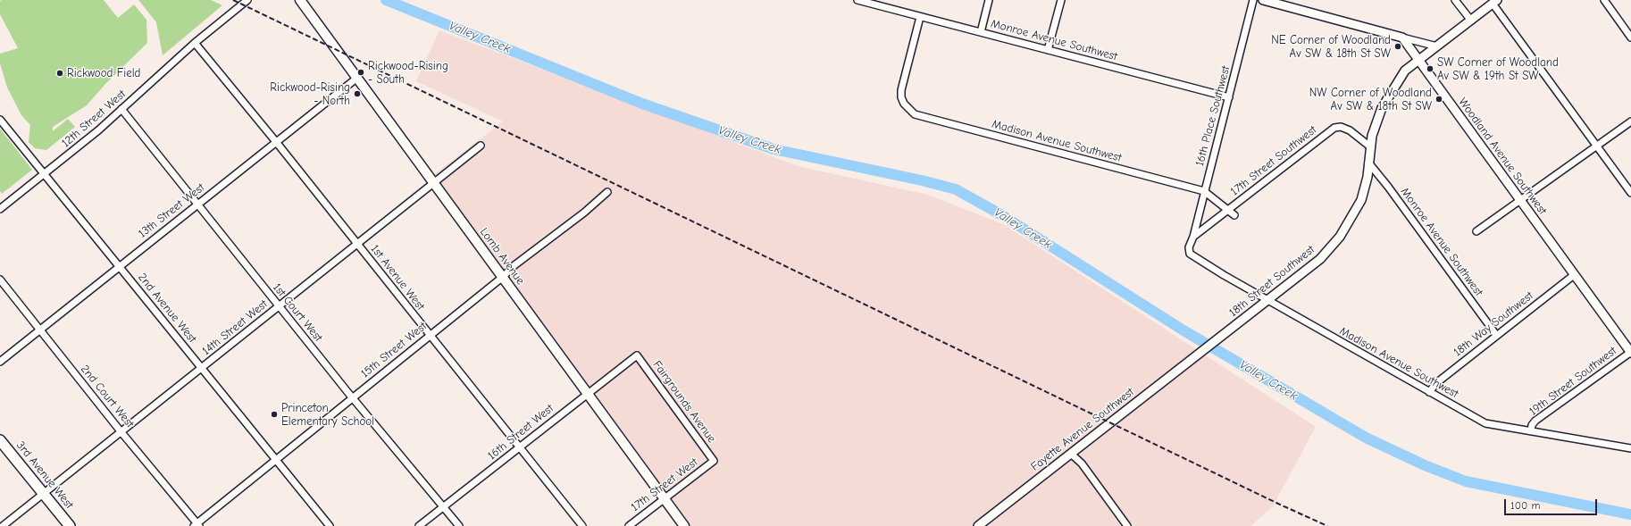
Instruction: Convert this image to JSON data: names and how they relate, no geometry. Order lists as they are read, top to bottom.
{
  "streets": {
    "main road": ["Lomb Avenue", "3rd Avenue West"],
    "street": [
      "Monroe Avenue Southwest",
      "16th Place Southwest",
      "12th Street West",
      "Madison Avenue Southwest",
      "Woodland Avenue Southwest",
      "17th Street Southwest",
      "13th Street West",
      "1st Avenue West",
      "18th Street Southwest",
      "2nd Avenue West",
      "1st Court West",
      "18th Way Southwest",
      "14th Street West",
      "15th Street West",
      "19th Street Southwest",
      "2nd Court West",
      "Fairgrounds Avenue",
      "Fayette Avenue Southwest",
      "16th Street West",
      "17th Street West"
    ]
  },
  "crossings": [
    ["Monroe Avenue Southwest", "16th Place Southwest"],
    ["Monroe Avenue Southwest", "Madison Avenue Southwest"],
    ["Monroe Avenue Southwest", "18th Street Southwest"],
    ["Monroe Avenue Southwest", "18th Way Southwest"],
    ["16th Place Southwest", "Madison Avenue Southwest"],
    ["16th Place Southwest", "17th Street Southwest"],
    ["12th Street West", "1st Avenue West"],
    ["12th Street West", "2nd Avenue West"],
    ["12th Street West", "1st Court West"],
    ["Madison Avenue Southwest", "17th Street Southwest"],
    ["Madison Avenue Southwest", "18th Street Southwest"],
    ["Madison Avenue Southwest", "18th Way Southwest"],
    ["Madison Avenue Southwest", "19th Street Southwest"],
    ["Woodland Avenue Southwest", "18th Street Southwest"],
    ["Woodland Avenue Southwest", "18th Way Southwest"],
    ["Woodland Avenue Southwest", "19th Street Southwest"],
    ["17th Street Southwest", "18th Street Southwest"],
    ["13th Street West", "Lomb Avenue"],
    ["13th Street West", "1st Avenue West"],
    ["13th Street West", "2nd Avenue West"],
    ["13th Street West", "1st Court West"],
    ["13th Street West", "2nd Court West"],
    ["Lomb Avenue", "14th Street West"],
    ["Lomb Avenue", "15th Street West"],
    ["Lomb Avenue", "16th Street West"],
    ["Lomb Avenue", "17th Street West"],
    ["1st Avenue West", "14th Street West"],
    ["1st Avenue West", "15th Street West"],
    ["1st Avenue West", "16th Street West"],
    ["18th Street Southwest", "Fayette Avenue Southwest"],
    ["2nd Avenue West", "14th Street West"],
    ["2nd Avenue West", "15th Street West"],
    ["1st Court West", "14th Street West"],
    ["1st Court West", "15th Street West"],
    ["1st Court West", "16th Street West"],
    ["14th Street West", "2nd Court West"],
    ["14th Street West", "3rd Avenue West"],
    ["15th Street West", "2nd Court West"],
    ["Fairgrounds Avenue", "16th Street West"],
    ["Fairgrounds Avenue", "17th Street West"]
  ],
  "water": ["Valley Creek"],
  "places": [
    "NE Corner of Woodland Av SW & 18th St SW",
    "SW Corner of Woodland Av SW & 19th St SW",
    "Rickwood-Rising - South",
    "Rickwood Field",
    "Rickwood-Rising - North",
    "NW Corner of Woodland Av SW & 18th St SW",
    "Princeton Elementary School"
  ],
  "scale_bar": "100 m"
}
